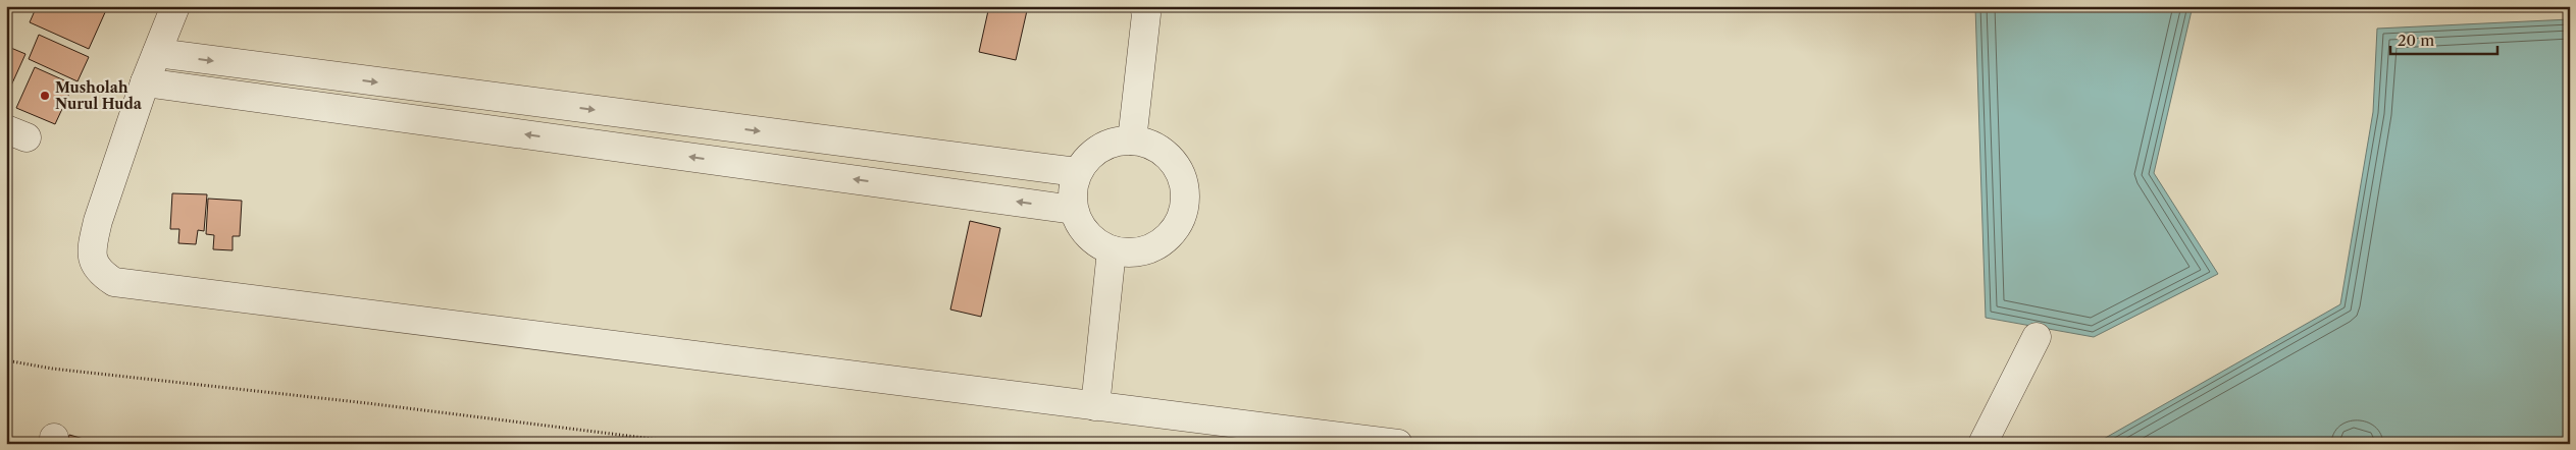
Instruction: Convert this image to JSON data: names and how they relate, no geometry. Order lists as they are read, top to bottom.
{
  "places": ["Musholah Nurul Huda"],
  "scale_bar": "20 m"
}
